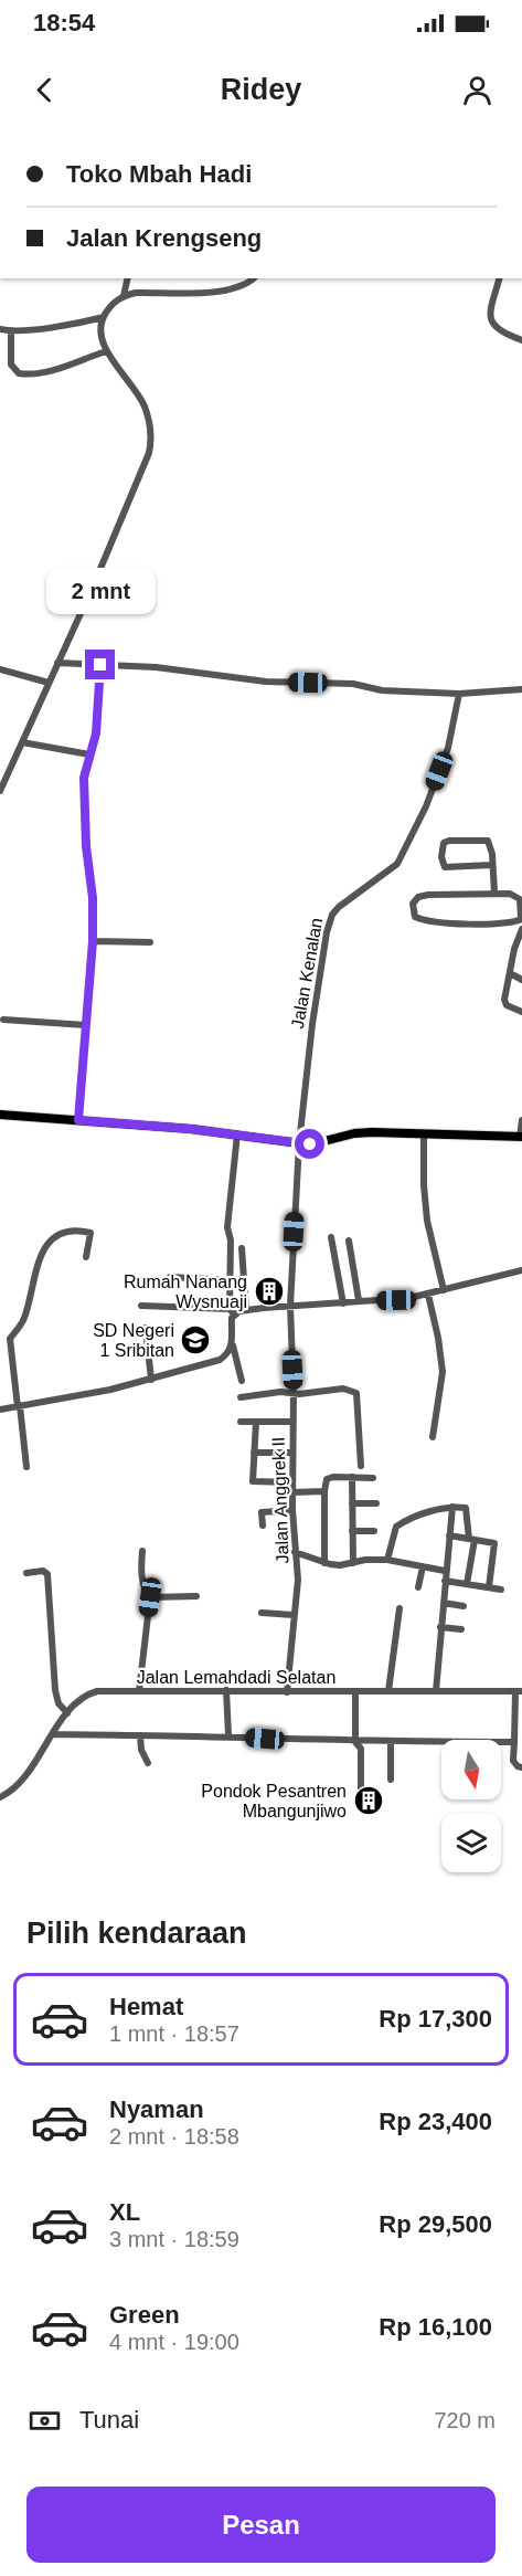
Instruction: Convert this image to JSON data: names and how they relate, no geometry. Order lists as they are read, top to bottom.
{
  "streets": {
    "street": ["Jalan Kenalan", "Jalan Anggrek II", "Jalan Lemahdadi Selatan"]
  },
  "crossings": [
    ["Jalan Kenalan", "Jalan Anggrek II"],
    ["Jalan Anggrek II", "Jalan Lemahdadi Selatan"]
  ],
  "places": {
    "building": ["Rumah Nanang Wysnuaji", "Pondok Pesantren Mbangunjiwo"],
    "school or university": ["SD Negeri 1 Sribitan"]
  },
  "north": "bottom",
  "page": {
    "status": "18:54",
    "header": "Ridey",
    "banner": ["Toko Mbah Hadi", "Jalan Krengseng"],
    "bubble": "2 mnt",
    "heading": "Pilih kendaraan",
    "list": [
      {
        "name": "Hemat",
        "note": "1 mnt · 18:57",
        "value": "Rp 17,300"
      },
      {
        "name": "Nyaman",
        "note": "2 mnt · 18:58",
        "value": "Rp 23,400"
      },
      {
        "name": "XL",
        "note": "3 mnt · 18:59",
        "value": "Rp 29,500"
      },
      {
        "name": "Green",
        "note": "4 mnt · 19:00",
        "value": "Rp 16,100"
      }
    ],
    "pay": ["Tunai", "720 m"],
    "buttons": "Pesan"
  }
}
